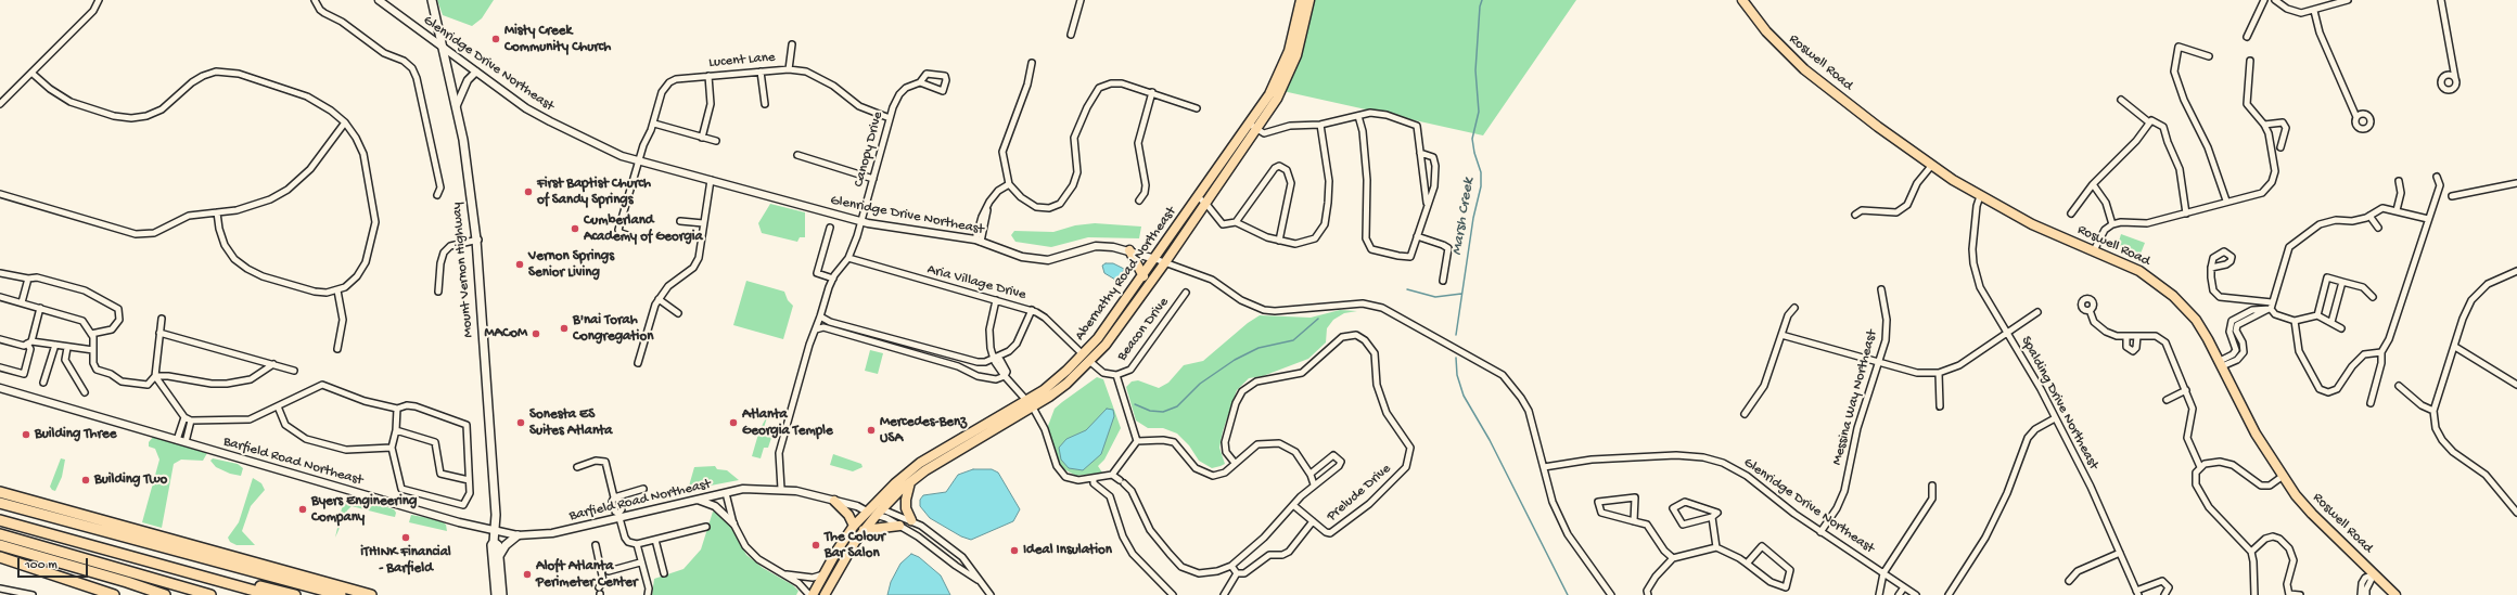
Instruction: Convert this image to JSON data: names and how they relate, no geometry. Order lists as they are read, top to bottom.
{
  "streets": {
    "main road": ["Roswell Road", "Mount Vernon Highway", "Abernathy Road Northeast"],
    "street": [
      "Lucent Lane",
      "Glenridge Drive Northeast",
      "Canopy Drive",
      "Aria Village Drive",
      "Beacon Drive",
      "Messina Way Northeast",
      "Spalding Drive Northeast",
      "Barfield Road Northeast",
      "Prelude Drive"
    ]
  },
  "crossings": [
    ["Lucent Lane", "Glenridge Drive Northeast"],
    ["Lucent Lane", "Canopy Drive"],
    ["Roswell Road", "Spalding Drive Northeast"],
    ["Glenridge Drive Northeast", "Canopy Drive"],
    ["Glenridge Drive Northeast", "Mount Vernon Highway"],
    ["Glenridge Drive Northeast", "Abernathy Road Northeast"],
    ["Glenridge Drive Northeast", "Messina Way Northeast"],
    ["Canopy Drive", "Aria Village Drive"],
    ["Canopy Drive", "Barfield Road Northeast"],
    ["Mount Vernon Highway", "Barfield Road Northeast"],
    ["Abernathy Road Northeast", "Aria Village Drive"],
    ["Abernathy Road Northeast", "Barfield Road Northeast"],
    ["Aria Village Drive", "Beacon Drive"]
  ],
  "water": ["Marsh Creek"],
  "places": [
    "Misty Creek Community Church",
    "First Baptist Church of Sandy Springs",
    "Cumberland Academy of Georgia",
    "Vernon Springs Senior Living",
    "B'nai Torah Congregation",
    "MACoM",
    "Sonesta ES Suites Atlanta",
    "Atlanta Georgia Temple",
    "Mercedes-Benz USA",
    "Building Three",
    "Building Two",
    "Byers Engineering Company",
    "iTHINK Financial - Barfield",
    "The Colour Bar Salon",
    "Ideal Insulation",
    "Aloft Atlanta Perimeter Center"
  ],
  "scale_bar": "100 m"
}
